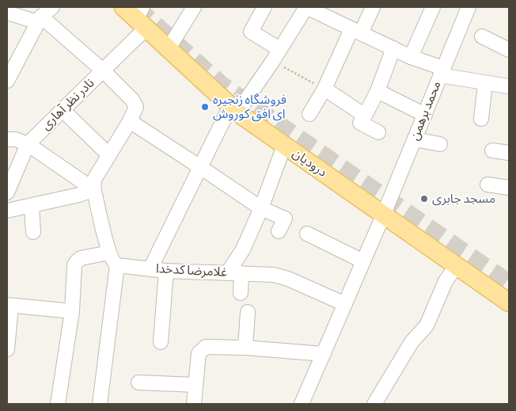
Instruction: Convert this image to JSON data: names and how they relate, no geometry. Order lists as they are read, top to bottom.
{
  "streets": {
    "main road": ["درودیان"],
    "street": ["نادر نظر آهاری", "محمد برهمن", "غلامرضا کدخدا"]
  },
  "crossings": [
    ["نادر نظر آهاری", "درودیان"],
    ["محمد برهمن", "درودیان"],
    ["محمد برهمن", "غلامرضا کدخدا"]
  ],
  "places": ["فروشگاه زنجیره ای افق کوروش", "مسجد جابری"]
}
